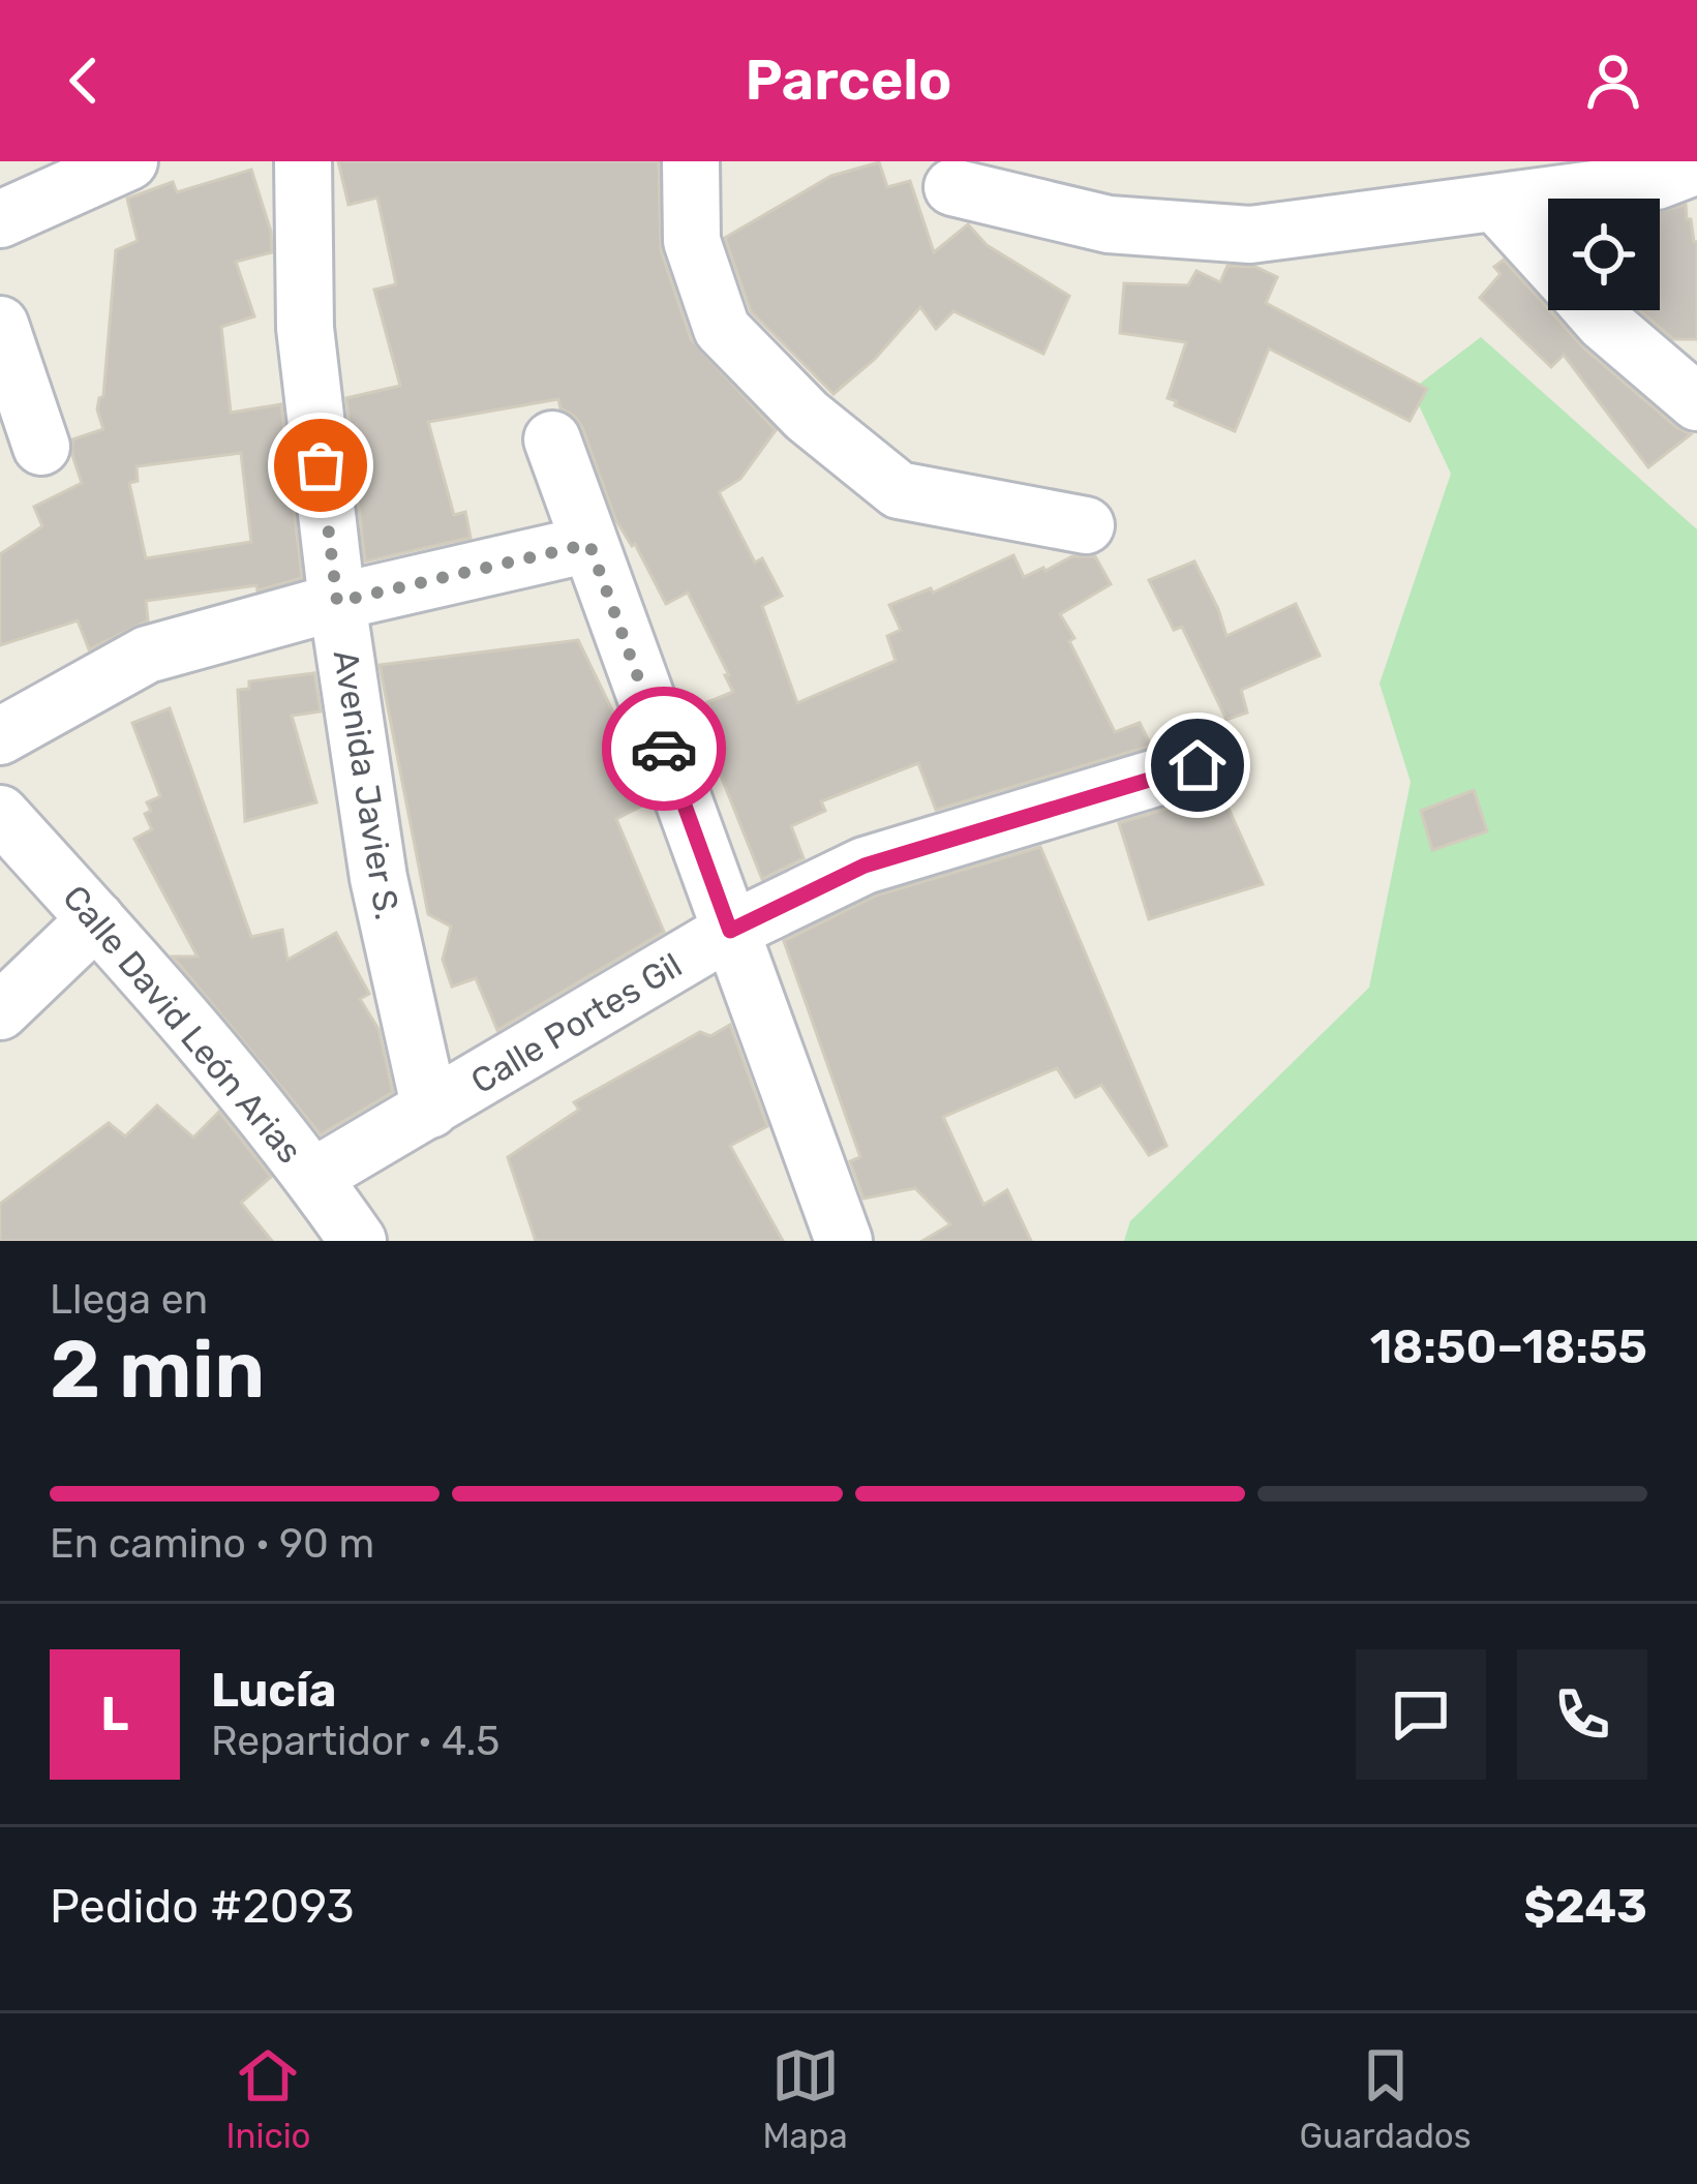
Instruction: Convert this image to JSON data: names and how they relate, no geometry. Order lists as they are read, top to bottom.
{
  "streets": {
    "street": ["Avenida Javier S.", "Calle Portes Gil", "Calle David León Arias"]
  },
  "crossings": [
    ["Avenida Javier S.", "Calle Portes Gil"],
    ["Calle Portes Gil", "Calle David León Arias"]
  ],
  "page": {
    "header": "Parcelo",
    "heading": ["2 min", "Llega en", "18:50–18:55"],
    "panel": [
      "Lucía",
      "Repartidor · 4.5",
      "Pedido #2093",
      "$243"
    ],
    "bar": "En camino · 90 m",
    "round": "L",
    "tabs": ["Inicio", "Mapa", "Guardados"]
  }
}
